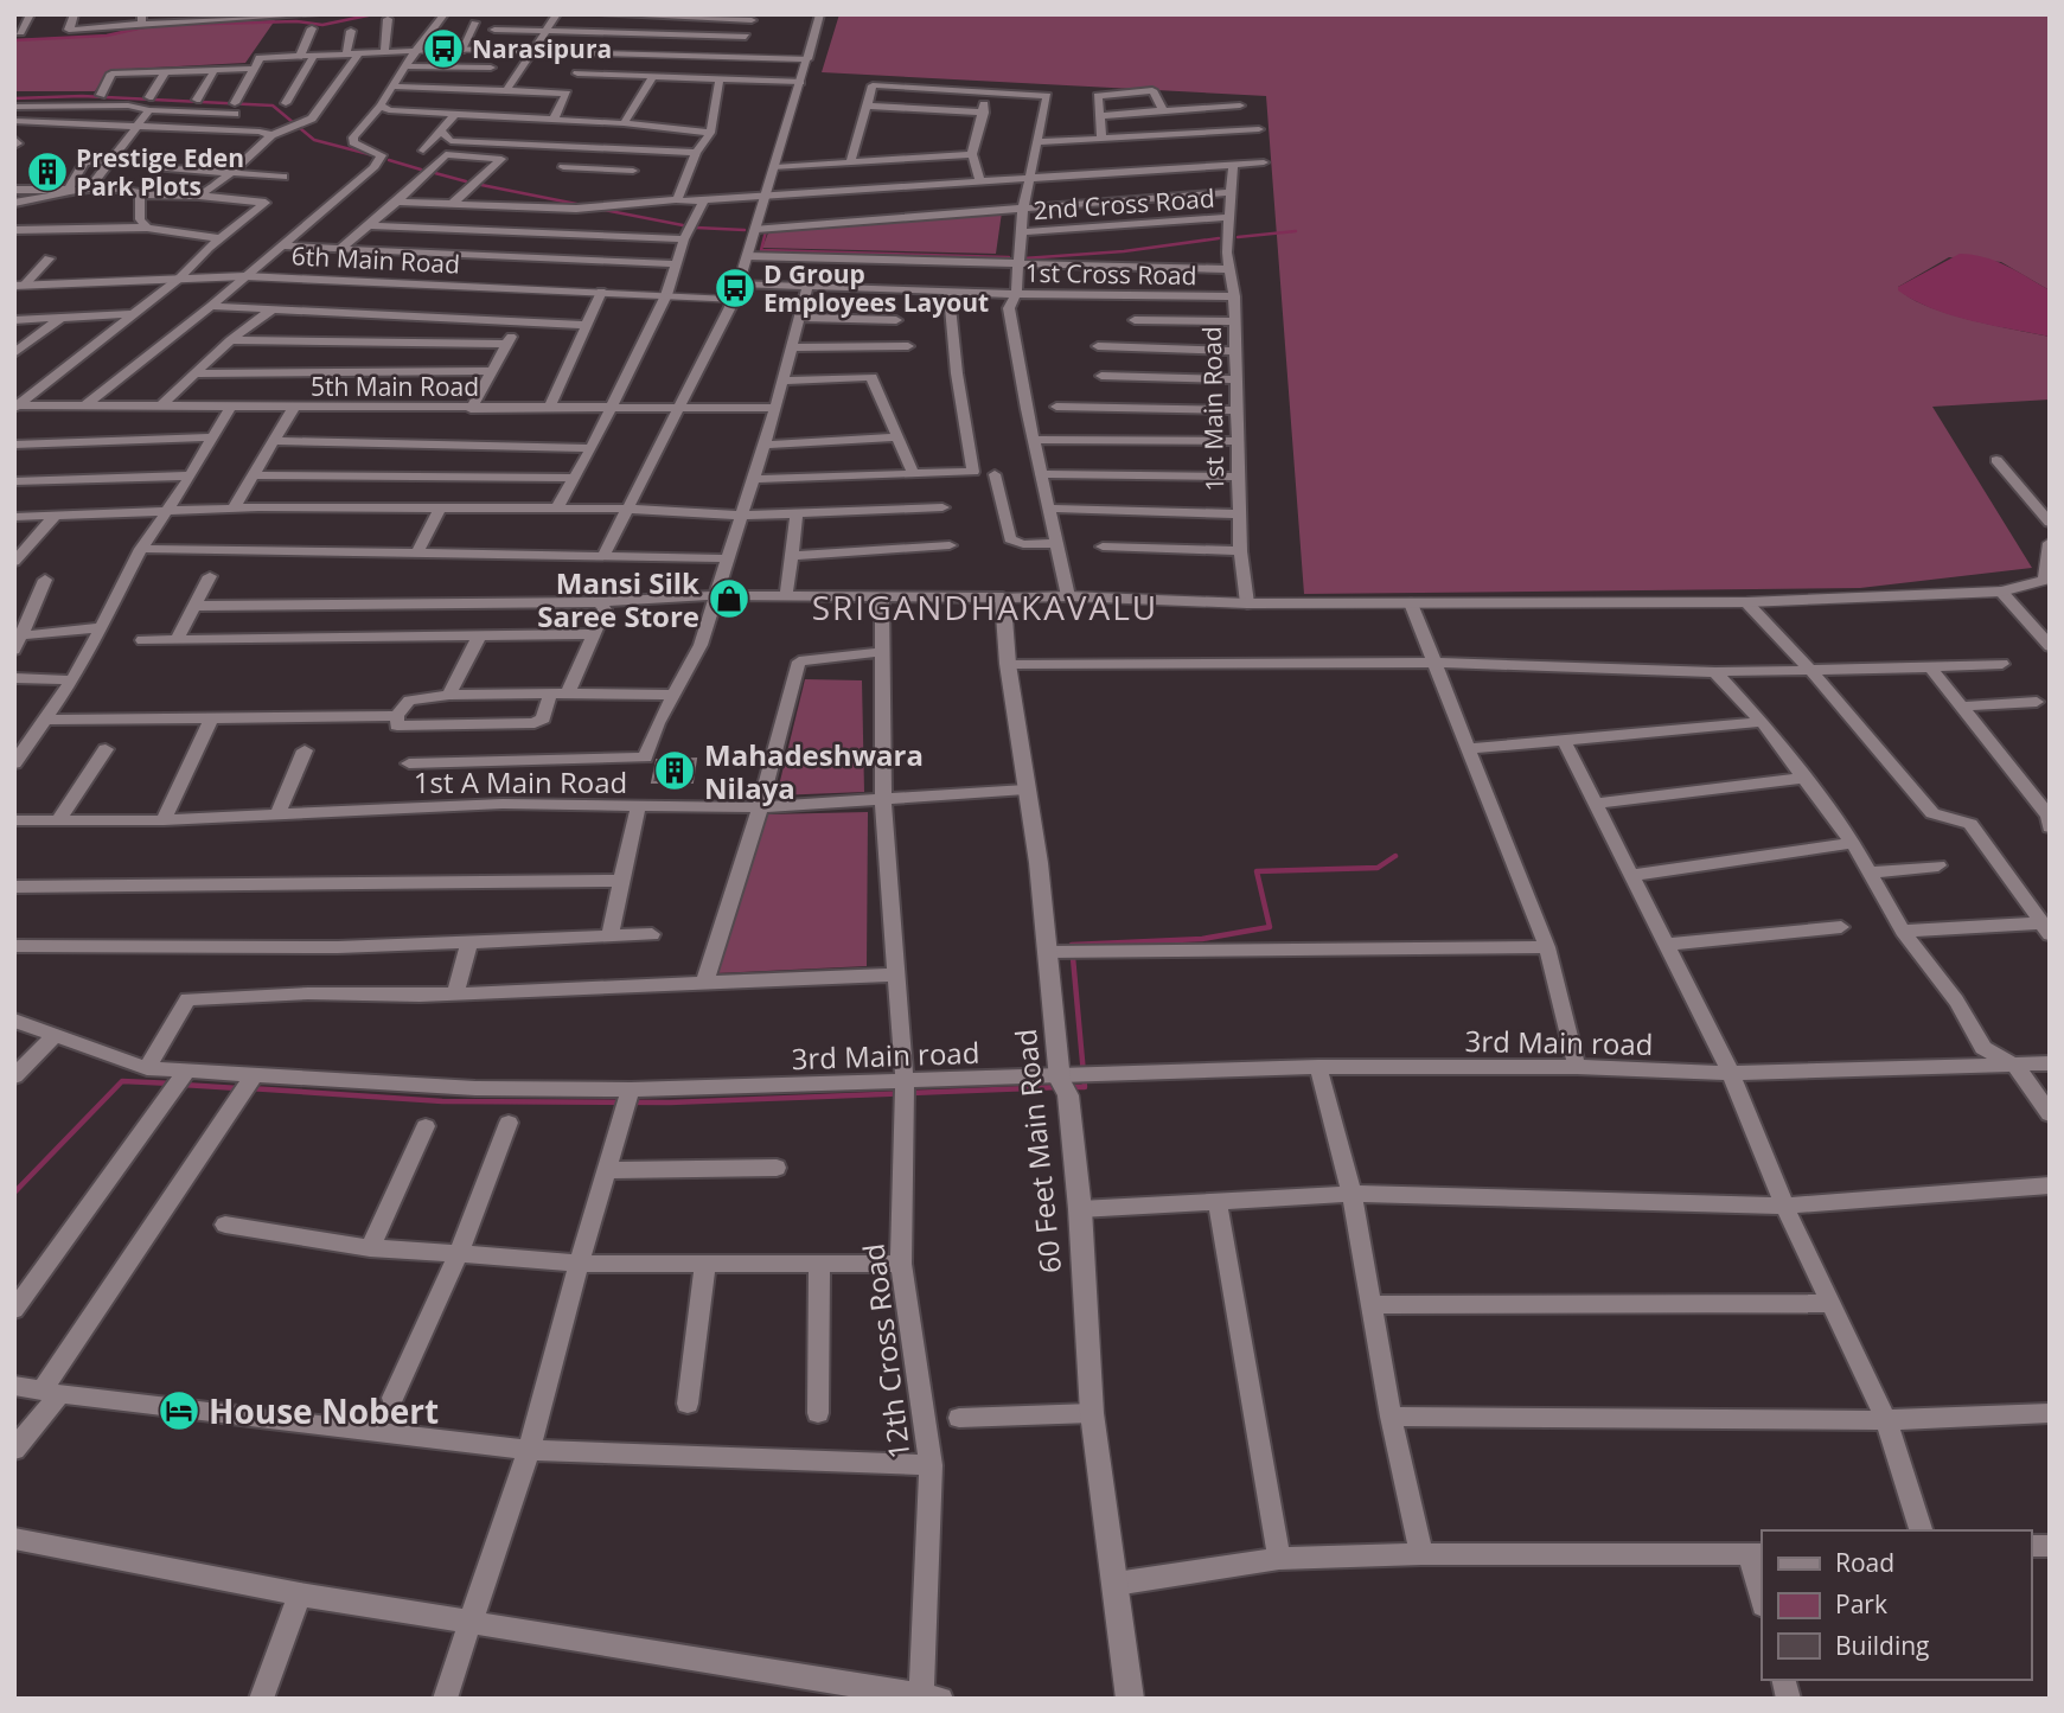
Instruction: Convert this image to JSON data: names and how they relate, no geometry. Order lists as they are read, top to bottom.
{
  "streets": {
    "street": [
      "2nd Cross Road",
      "6th Main Road",
      "1st Cross Road",
      "5th Main Road",
      "1st Main Road",
      "1st A Main Road",
      "3rd Main road",
      "60 Feet Main Road",
      "12th Cross Road"
    ]
  },
  "crossings": [
    ["2nd Cross Road", "1st Main Road"],
    ["1st Cross Road", "1st Main Road"],
    ["1st A Main Road", "60 Feet Main Road"],
    ["1st A Main Road", "12th Cross Road"],
    ["3rd Main road", "60 Feet Main Road"],
    ["3rd Main road", "12th Cross Road"]
  ],
  "districts": ["SRIGANDHAKAVALU"],
  "places": {
    "bus stop": ["Narasipura", "D Group Employees Layout"],
    "building": ["Prestige Eden Park Plots", "Mahadeshwara Nilaya"],
    "shop": ["Mansi Silk Saree Store"],
    "hotel": ["House Nobert"]
  },
  "legend": ["Road", "Park", "Building"]
}
